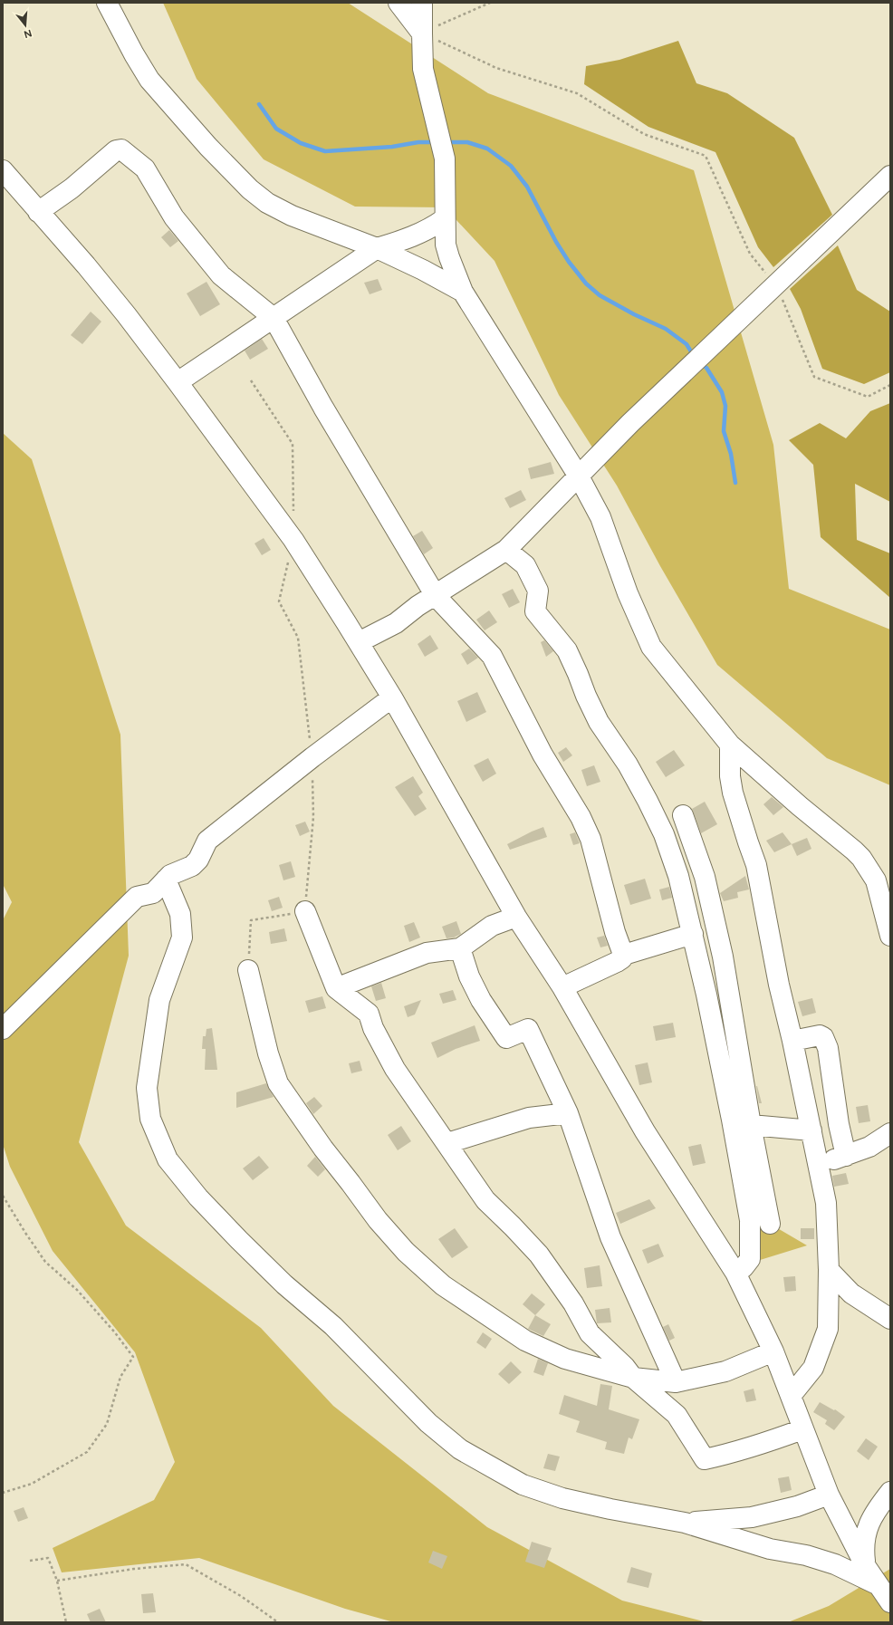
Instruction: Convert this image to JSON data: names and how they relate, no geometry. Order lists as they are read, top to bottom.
{
  "north": "bottom"
}
